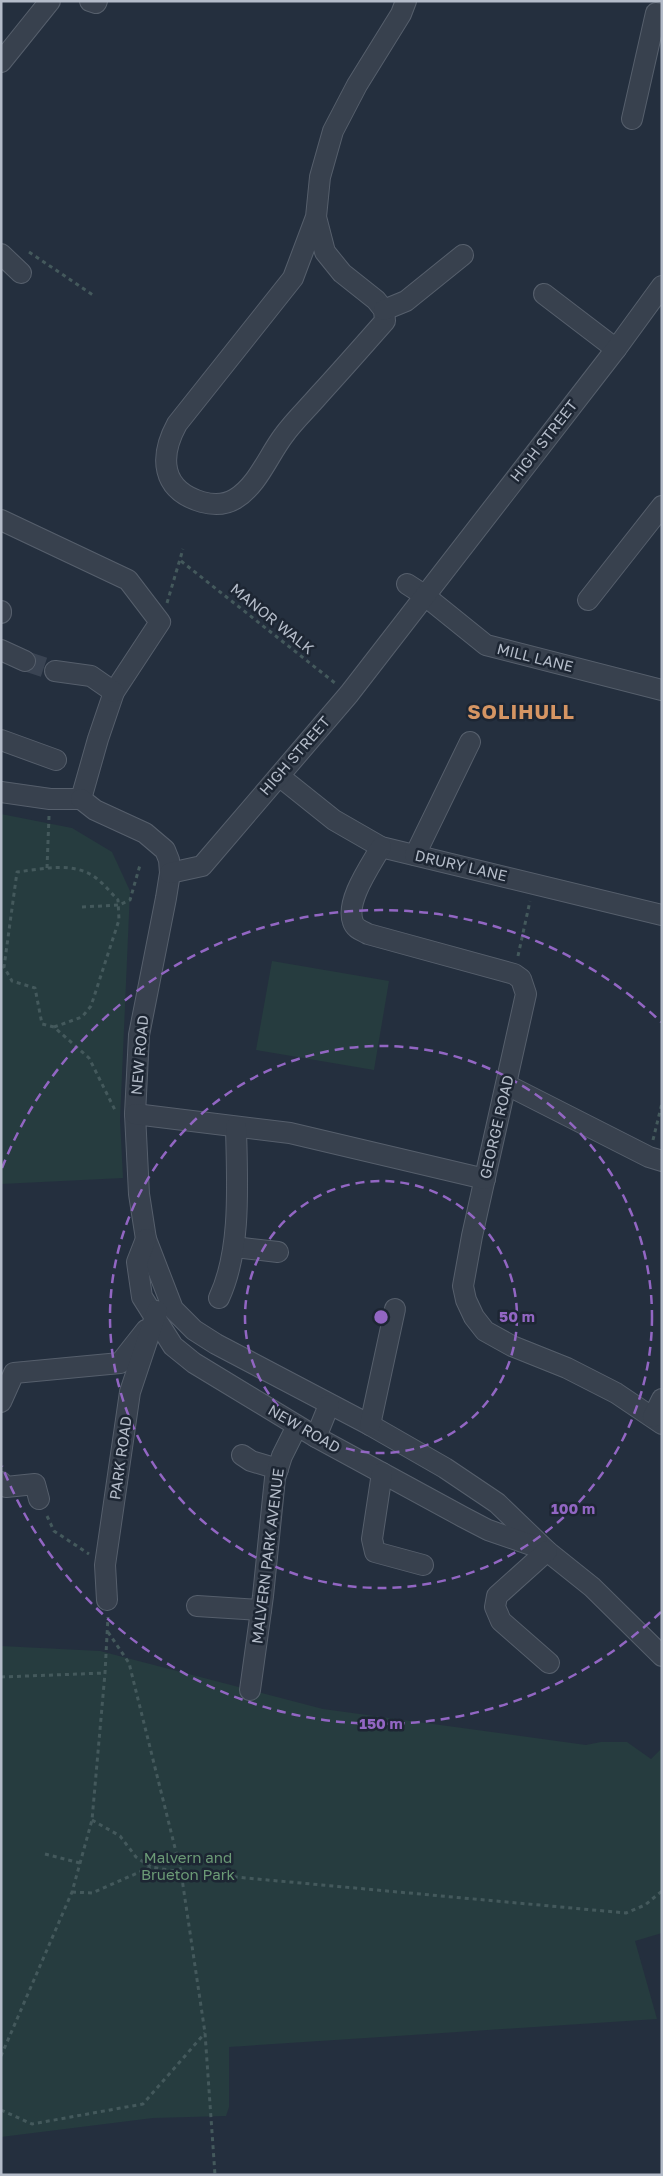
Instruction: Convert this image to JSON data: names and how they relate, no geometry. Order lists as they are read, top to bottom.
{
  "streets": {
    "street": [
      "HIGH STREET",
      "MILL LANE",
      "DRURY LANE",
      "NEW ROAD",
      "GEORGE ROAD",
      "PARK ROAD",
      "MALVERN PARK AVENUE"
    ],
    "path": ["MANOR WALK"]
  },
  "crossings": [
    ["HIGH STREET", "MANOR WALK"],
    ["HIGH STREET", "MILL LANE"],
    ["HIGH STREET", "DRURY LANE"],
    ["HIGH STREET", "NEW ROAD"],
    ["NEW ROAD", "PARK ROAD"],
    ["NEW ROAD", "MALVERN PARK AVENUE"]
  ],
  "districts": ["SOLIHULL"],
  "parks": ["Malvern and Brueton Park"],
  "rings": ["50 m", "100 m", "150 m"]
}
